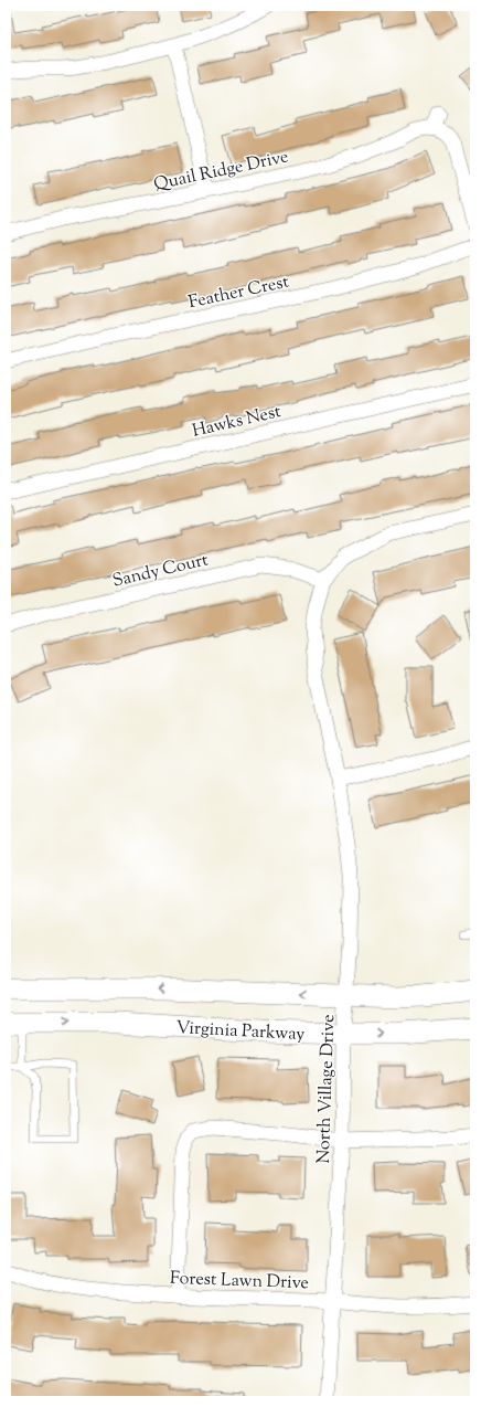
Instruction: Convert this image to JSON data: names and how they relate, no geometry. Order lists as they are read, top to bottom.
{
  "streets": {
    "main road": ["Virginia Parkway"],
    "street": [
      "Quail Ridge Drive",
      "Feather Crest",
      "Hawks Nest",
      "Sandy Court",
      "North Village Drive",
      "Forest Lawn Drive"
    ]
  },
  "crossings": [
    ["Sandy Court", "North Village Drive"],
    ["Virginia Parkway", "North Village Drive"],
    ["North Village Drive", "Forest Lawn Drive"]
  ]
}
